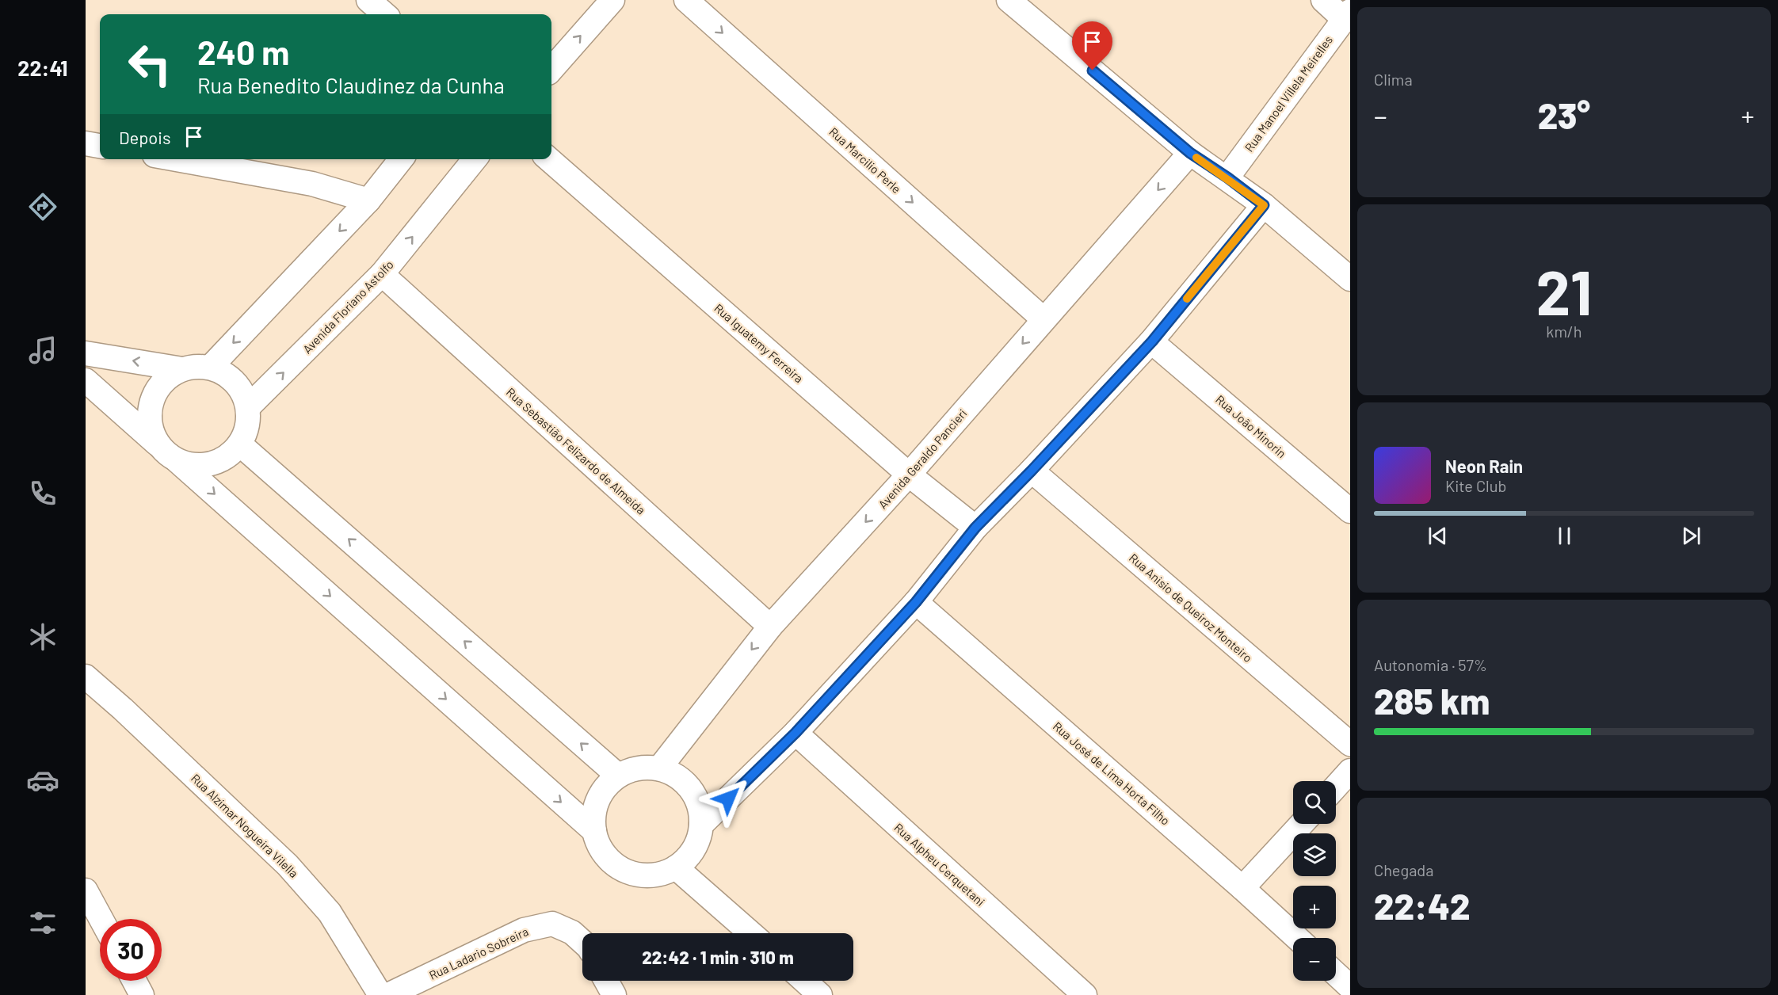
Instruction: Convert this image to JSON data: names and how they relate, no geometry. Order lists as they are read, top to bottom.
{
  "streets": {
    "street": [
      "Rua Manoel Villela Meirelles",
      "Rua Marcilio Perle",
      "Avenida Floriano Astolfo",
      "Rua Iguatemy Ferreira",
      "Rua João Minorin",
      "Rua Sebastião Felizardo de Almeida",
      "Avenida Geraldo Pancieri",
      "Rua Anisio de Queiroz Monteiro",
      "Rua José de Lima Horta Filho",
      "Rua Alzimar Nogueira Vilella",
      "Rua Alpheu Cerquetani",
      "Rua Ladario Sobreira"
    ]
  },
  "crossings": [
    ["Rua Marcilio Perle", "Avenida Geraldo Pancieri"],
    ["Avenida Floriano Astolfo", "Rua Sebastião Felizardo de Almeida"],
    ["Rua Iguatemy Ferreira", "Avenida Geraldo Pancieri"],
    ["Rua Sebastião Felizardo de Almeida", "Avenida Geraldo Pancieri"]
  ],
  "one_way": ["Rua Marcilio Perle"],
  "page": {
    "tabs": "22:41",
    "tile": [
      "Clima",
      ["21", "km/h"],
      ["Autonomia · 57%", "285 km"],
      ["Chegada", "22:42"]
    ],
    "turn": ["240 m", "Rua Benedito Claudinez da Cunha"],
    "heat": ["−", "23°", "+"],
    "then": "Depois",
    "song": ["Neon Rain", "Kite Club"],
    "map_buttons": ["+", "−"],
    "limit": "30",
    "trip": "22:42 · 1 min · 310 m"
  }
}
